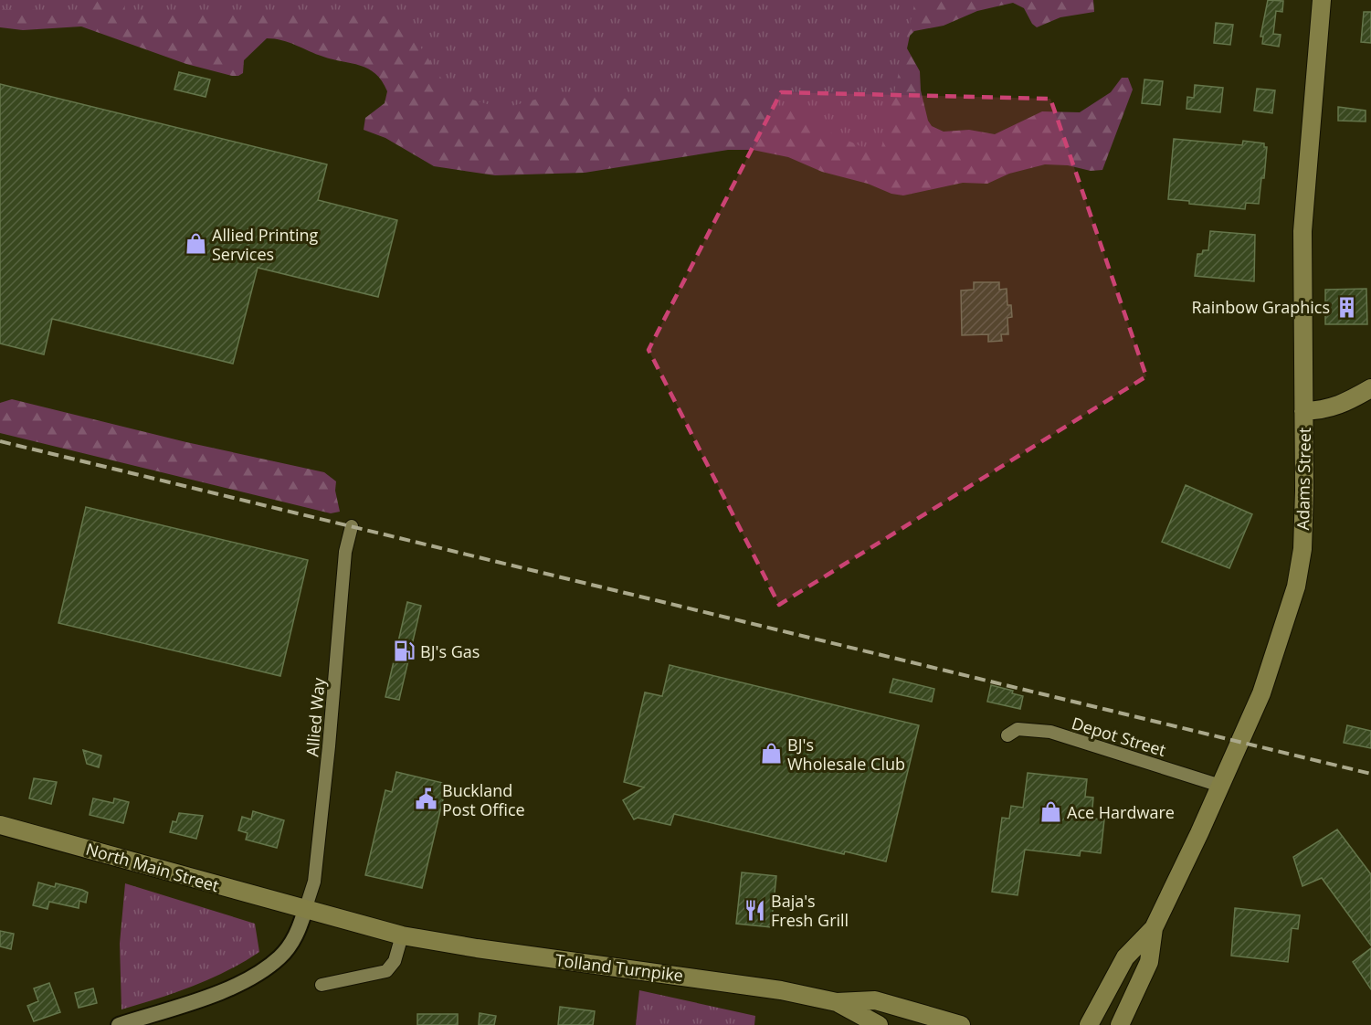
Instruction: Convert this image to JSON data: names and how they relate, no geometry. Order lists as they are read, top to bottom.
{
  "streets": {
    "main road": ["Adams Street", "North Main Street", "Tolland Turnpike"],
    "street": ["Allied Way", "Depot Street"]
  },
  "crossings": [
    ["Adams Street", "Depot Street"],
    ["Allied Way", "North Main Street"],
    ["Allied Way", "Tolland Turnpike"],
    ["North Main Street", "Tolland Turnpike"]
  ],
  "places": {
    "shop": ["Allied Printing Services", "BJ's Wholesale Club", "Ace Hardware"],
    "building": ["Rainbow Graphics"],
    "fuel station": ["BJ's Gas"],
    "public building": ["Buckland Post Office"],
    "restaurant": ["Baja's Fresh Grill"]
  }
}
